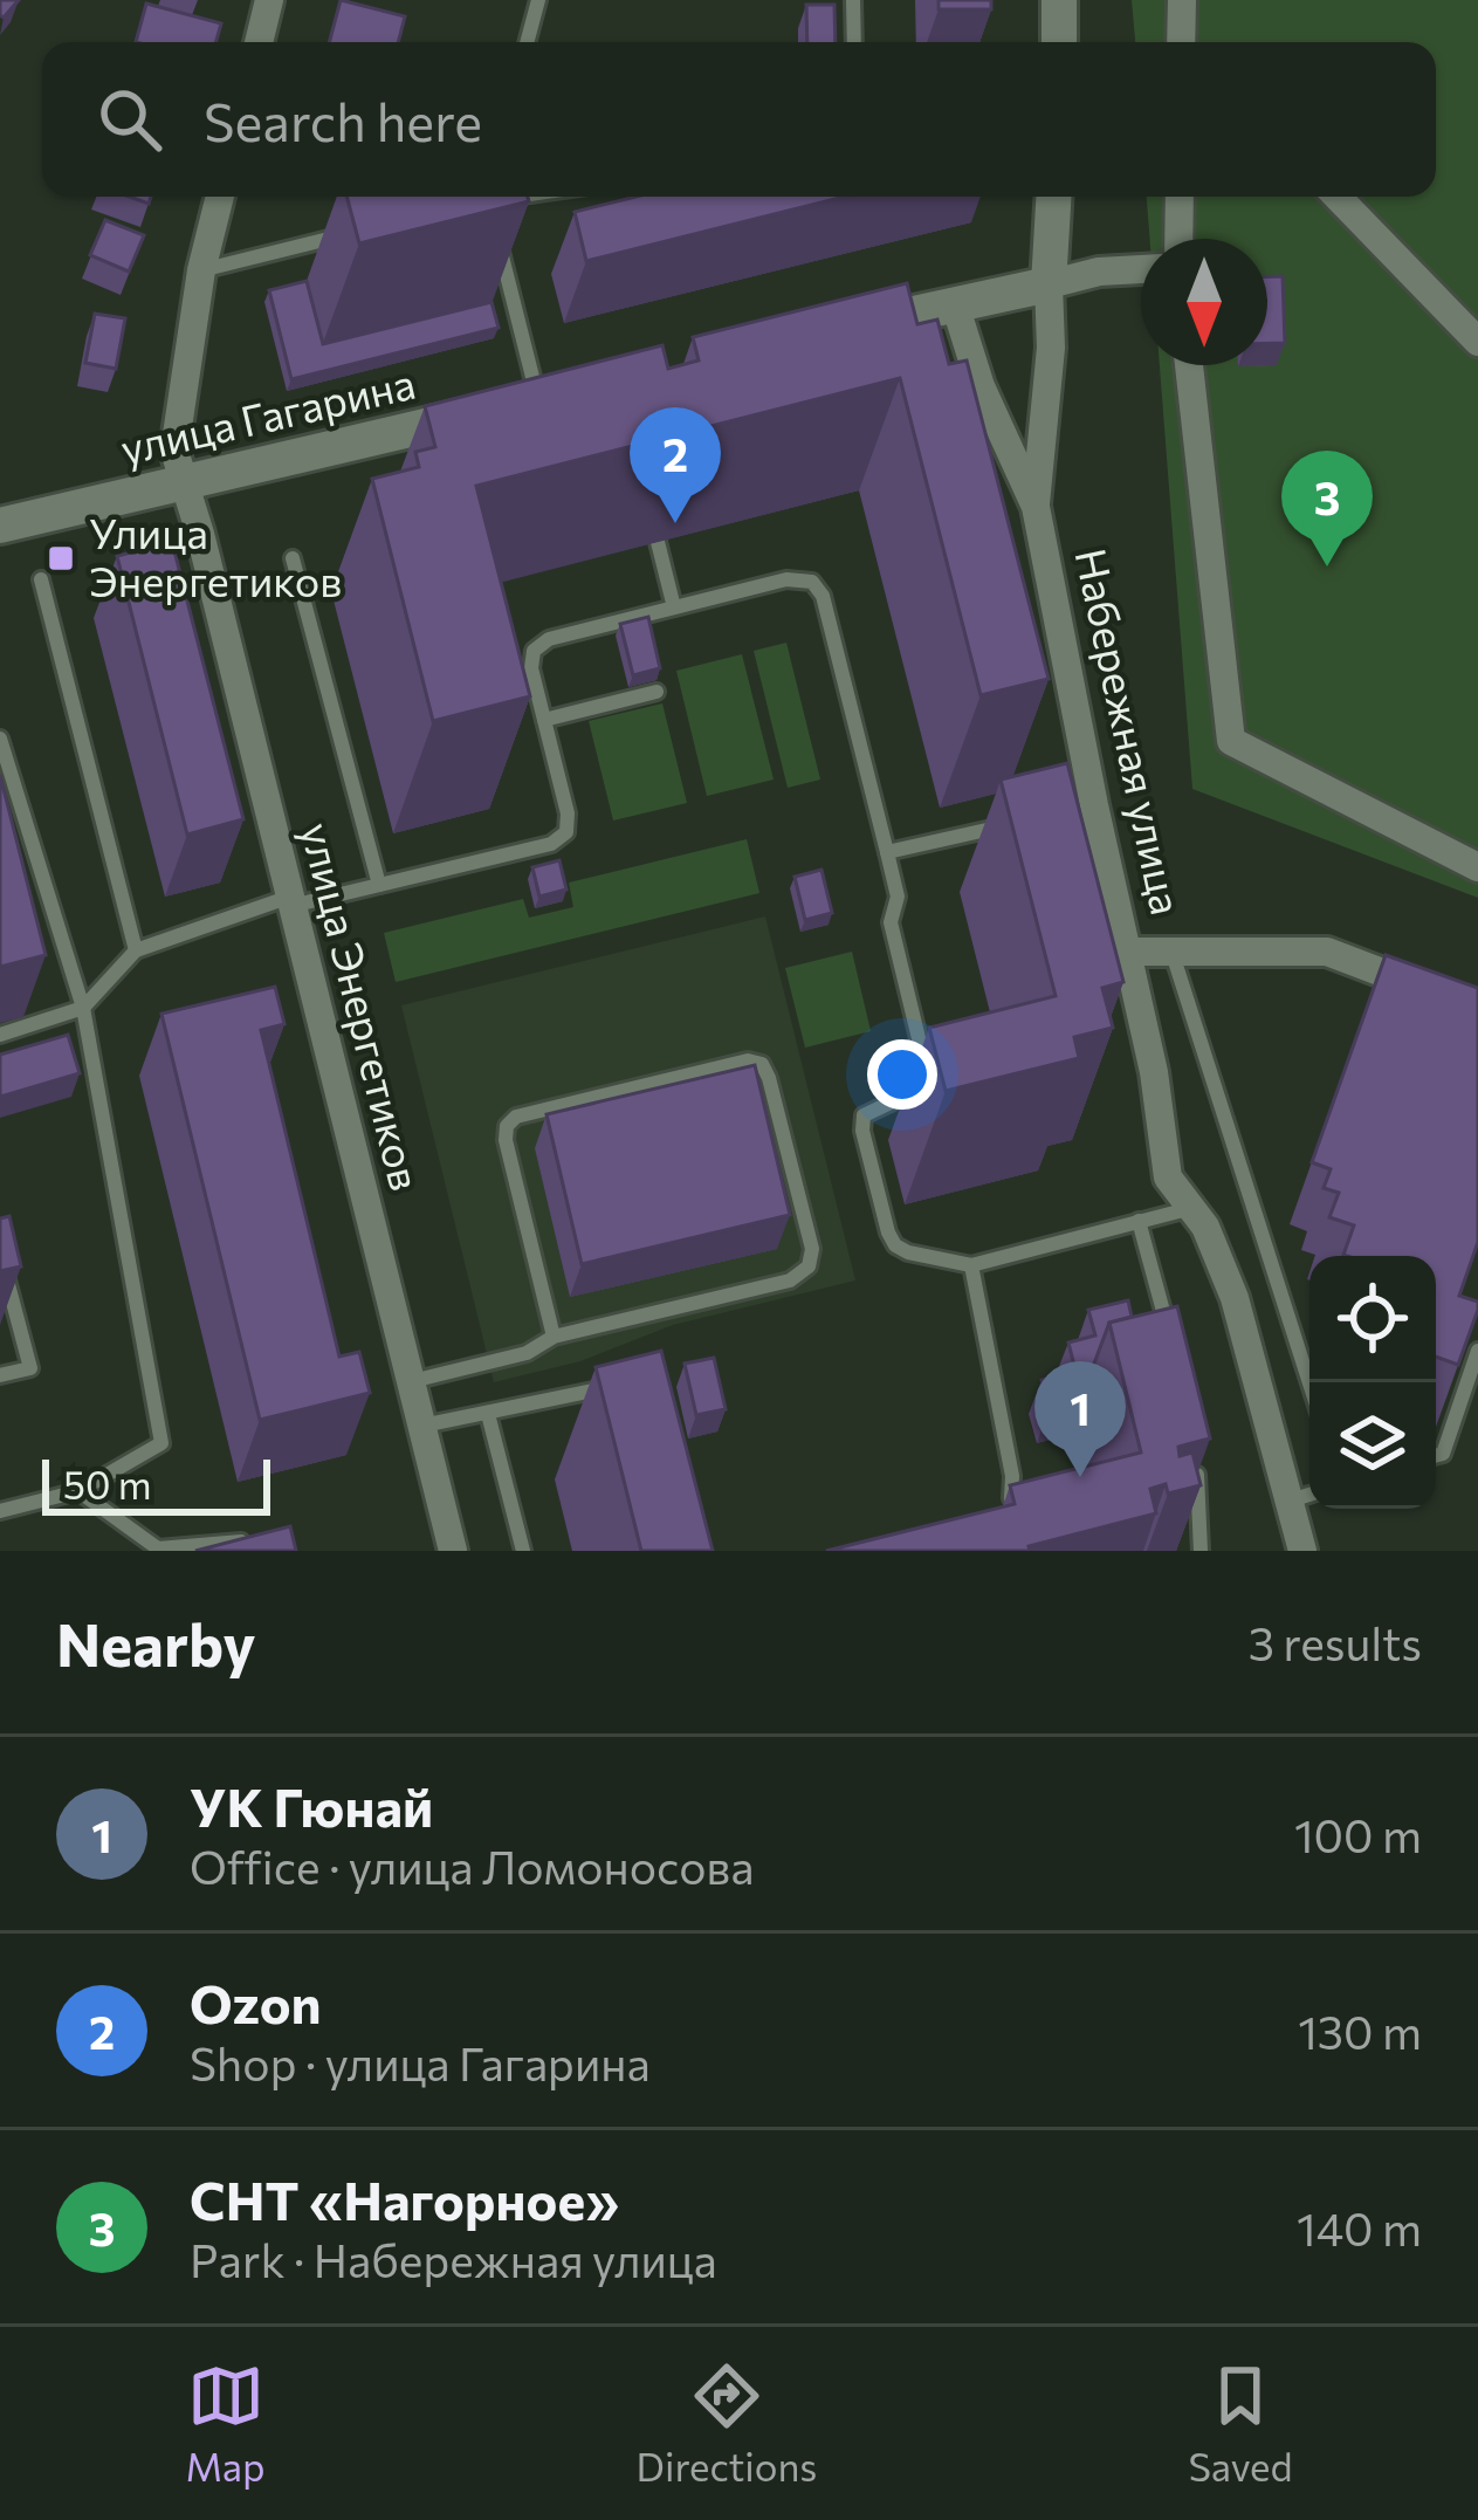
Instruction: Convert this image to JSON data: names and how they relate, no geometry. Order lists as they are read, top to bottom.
{
  "streets": {
    "street": ["улица Гагарина", "Набережная улица", "улица Энергетиков"]
  },
  "crossings": [
    ["улица Гагарина", "улица Энергетиков"]
  ],
  "places": {
    "transit": ["Улица Энергетиков"]
  },
  "scale_bar": "50 m",
  "north": "bottom",
  "page": {
    "search": "Search here",
    "pins": ["2", "3", "1"],
    "scale": "50 m",
    "heading": ["Nearby", "3 results"],
    "list": [
      {
        "mark": "1",
        "name": "УК Гюнай",
        "note": "Office · улица Ломоносова",
        "value": "100 m"
      },
      {
        "mark": "2",
        "name": "Ozon",
        "note": "Shop · улица Гагарина",
        "value": "130 m"
      },
      {
        "mark": "3",
        "name": "СНТ «Нагорное»",
        "note": "Park · Набережная улица",
        "value": "140 m"
      }
    ],
    "nav": ["Map", "Directions", "Saved"]
  }
}
